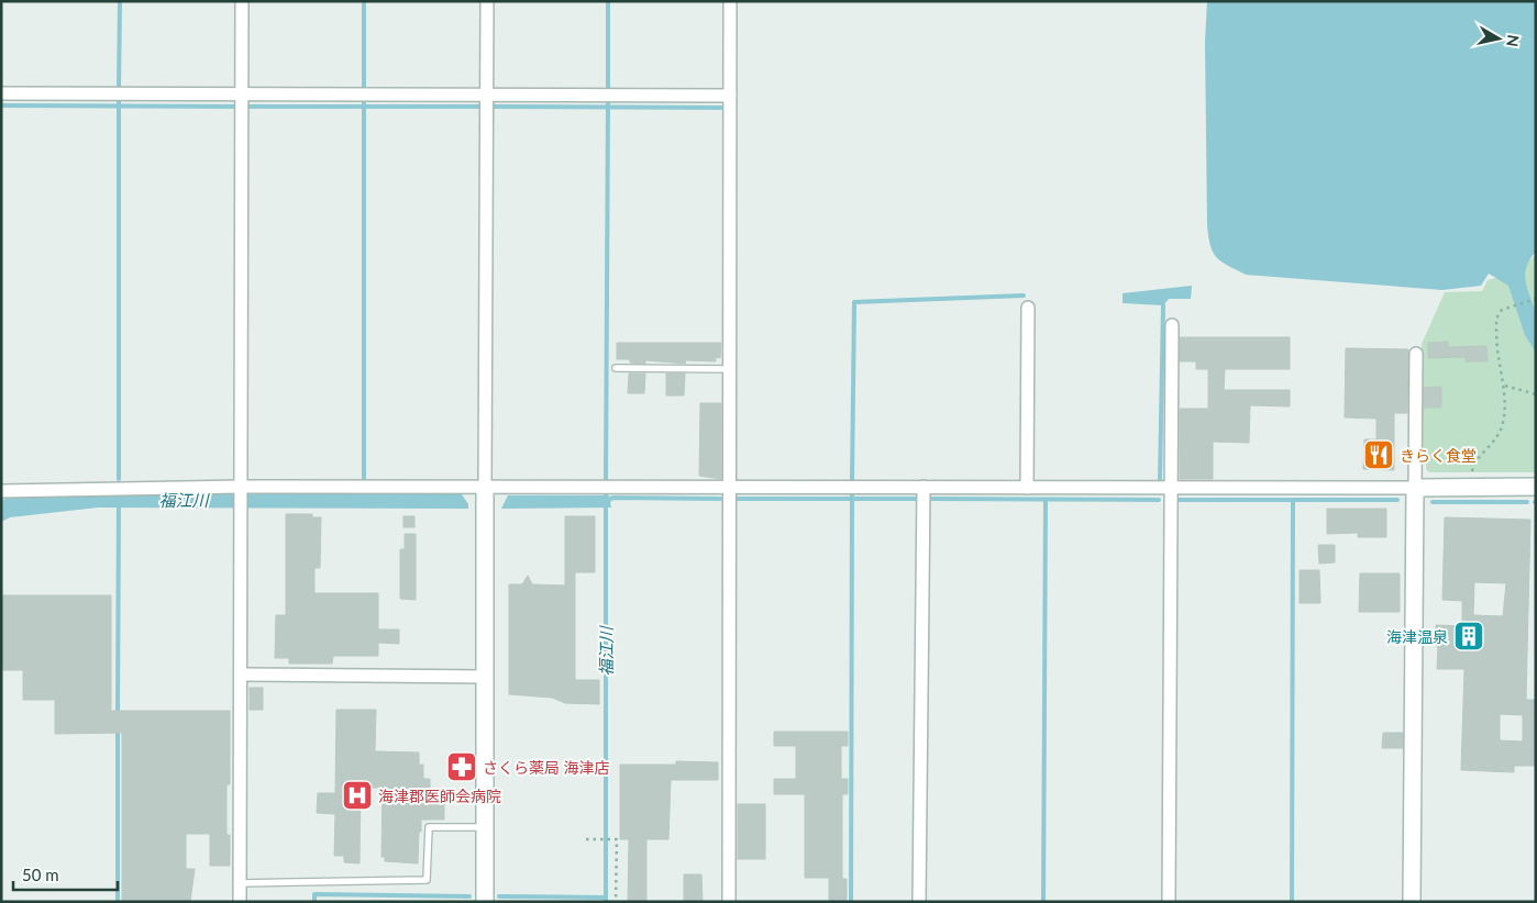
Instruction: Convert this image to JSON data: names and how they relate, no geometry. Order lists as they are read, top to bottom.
{
  "water": ["福江川"],
  "places": {
    "restaurant": ["きらく食堂"],
    "building": ["海津温泉"],
    "pharmacy": ["さくら薬局 海津店"],
    "hospital": ["海津郡医師会病院"]
  },
  "scale_bar": "50 m",
  "north": "right"
}
